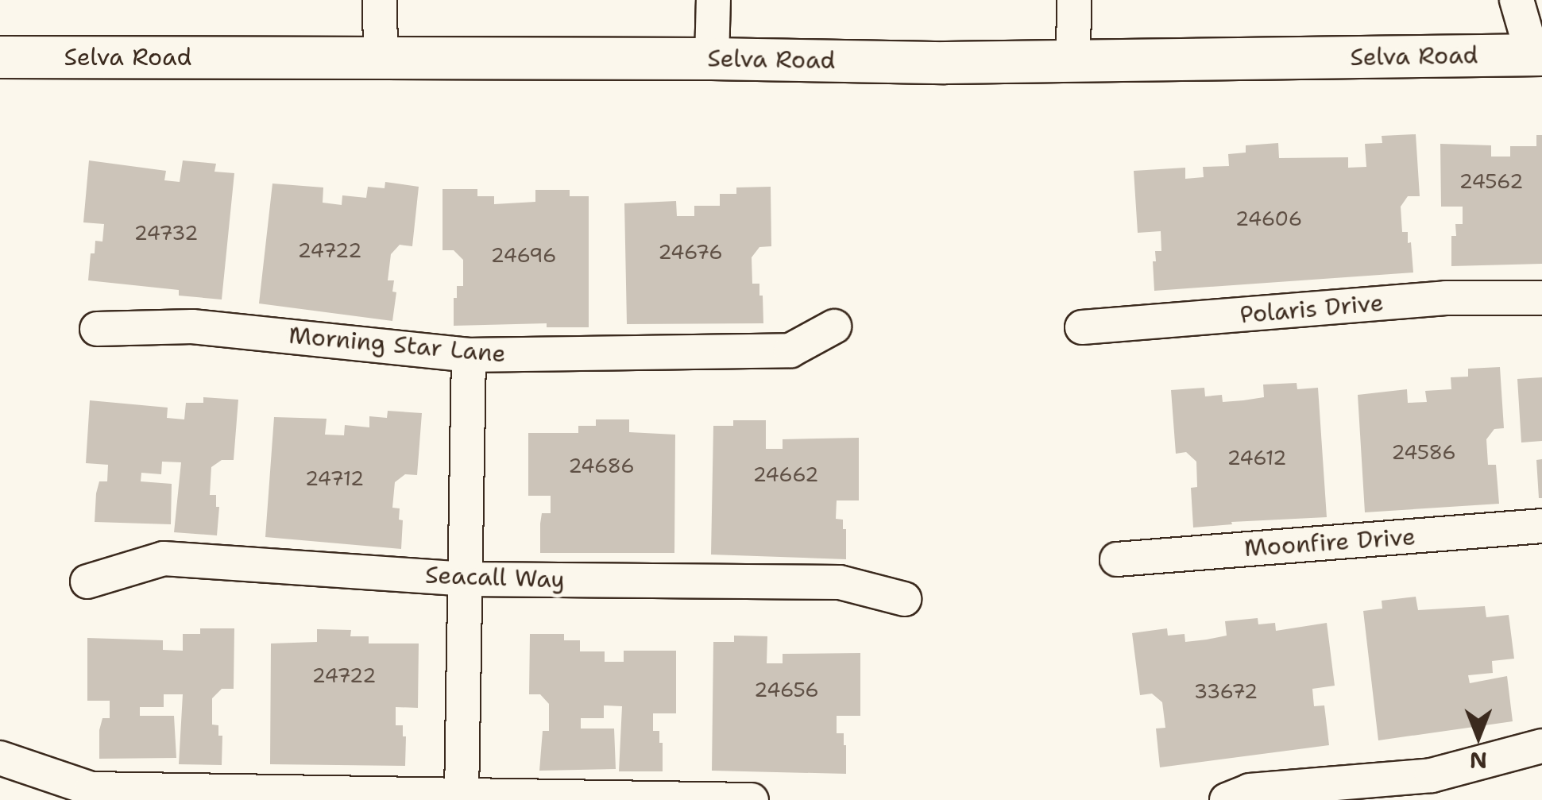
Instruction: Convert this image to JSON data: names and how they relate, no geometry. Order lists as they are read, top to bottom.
{
  "streets": {
    "street": [
      "Selva Road",
      "Polaris Drive",
      "Morning Star Lane",
      "Moonfire Drive",
      "Seacall Way"
    ]
  },
  "house_numbers": [
    "24562",
    "24606",
    "24732",
    "24722",
    "24676",
    "24696",
    "24586",
    "24612",
    "24686",
    "24662",
    "24712",
    "24722",
    "24656",
    "33672"
  ],
  "north": "bottom"
}
